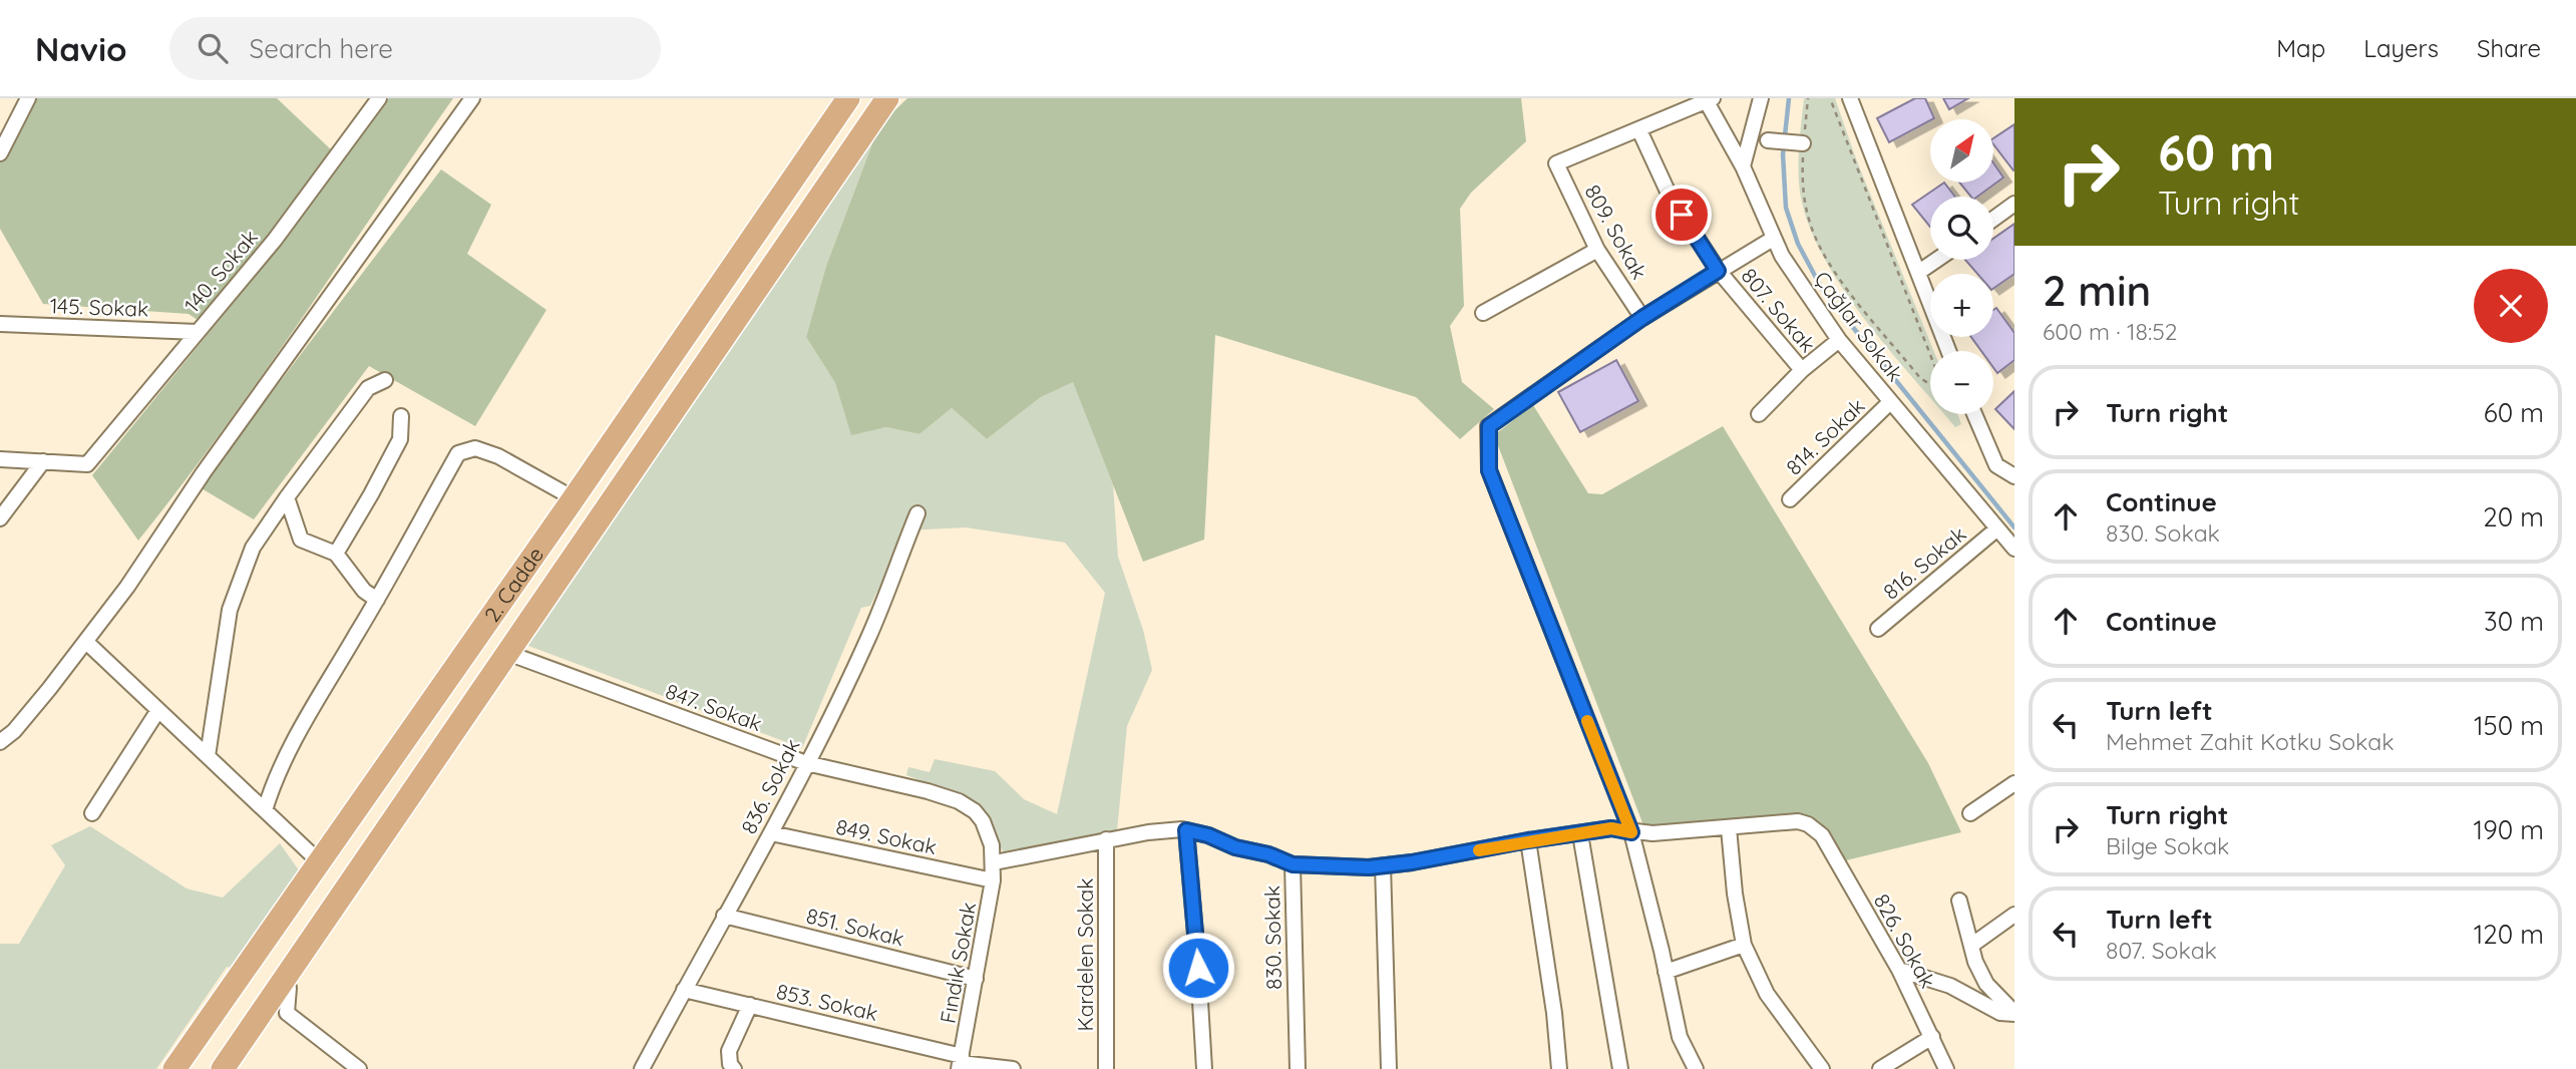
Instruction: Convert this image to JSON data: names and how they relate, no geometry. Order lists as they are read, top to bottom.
{
  "streets": {
    "main road": ["2. Cadde"],
    "street": [
      "809. Sokak",
      "140. Sokak",
      "145. Sokak",
      "807. Sokak",
      "Çağlar Sokak",
      "814. Sokak",
      "816. Sokak",
      "847. Sokak",
      "836. Sokak",
      "849. Sokak",
      "851. Sokak",
      "830. Sokak",
      "826. Sokak",
      "Kardelen Sokak",
      "Fındık Sokak",
      "853. Sokak"
    ]
  },
  "crossings": [
    ["809. Sokak", "807. Sokak"],
    ["140. Sokak", "145. Sokak"],
    ["Çağlar Sokak", "814. Sokak"],
    ["Çağlar Sokak", "816. Sokak"],
    ["2. Cadde", "847. Sokak"],
    ["847. Sokak", "836. Sokak"],
    ["847. Sokak", "830. Sokak"],
    ["847. Sokak", "Fındık Sokak"],
    ["836. Sokak", "849. Sokak"],
    ["836. Sokak", "851. Sokak"],
    ["836. Sokak", "853. Sokak"],
    ["849. Sokak", "Fındık Sokak"],
    ["851. Sokak", "Fındık Sokak"],
    ["830. Sokak", "Kardelen Sokak"],
    ["830. Sokak", "Fındık Sokak"],
    ["Fındık Sokak", "853. Sokak"]
  ],
  "north": "top right",
  "page": {
    "header": "Navio",
    "search": "Search here",
    "nav": ["Map", "Layers", "Share"],
    "turn": ["60 m", "Turn right"],
    "map_buttons": ["+", "−"],
    "heading": ["2 min", "600 m · 18:52"],
    "list": [
      {
        "name": "Turn right",
        "value": "60 m"
      },
      {
        "name": "Continue",
        "note": "830. Sokak",
        "value": "20 m"
      },
      {
        "name": "Continue",
        "value": "30 m"
      },
      {
        "name": "Turn left",
        "note": "Mehmet Zahit Kotku Sokak",
        "value": "150 m"
      },
      {
        "name": "Turn right",
        "note": "Bilge Sokak",
        "value": "190 m"
      },
      {
        "name": "Turn left",
        "note": "807. Sokak",
        "value": "120 m"
      }
    ]
  }
}
